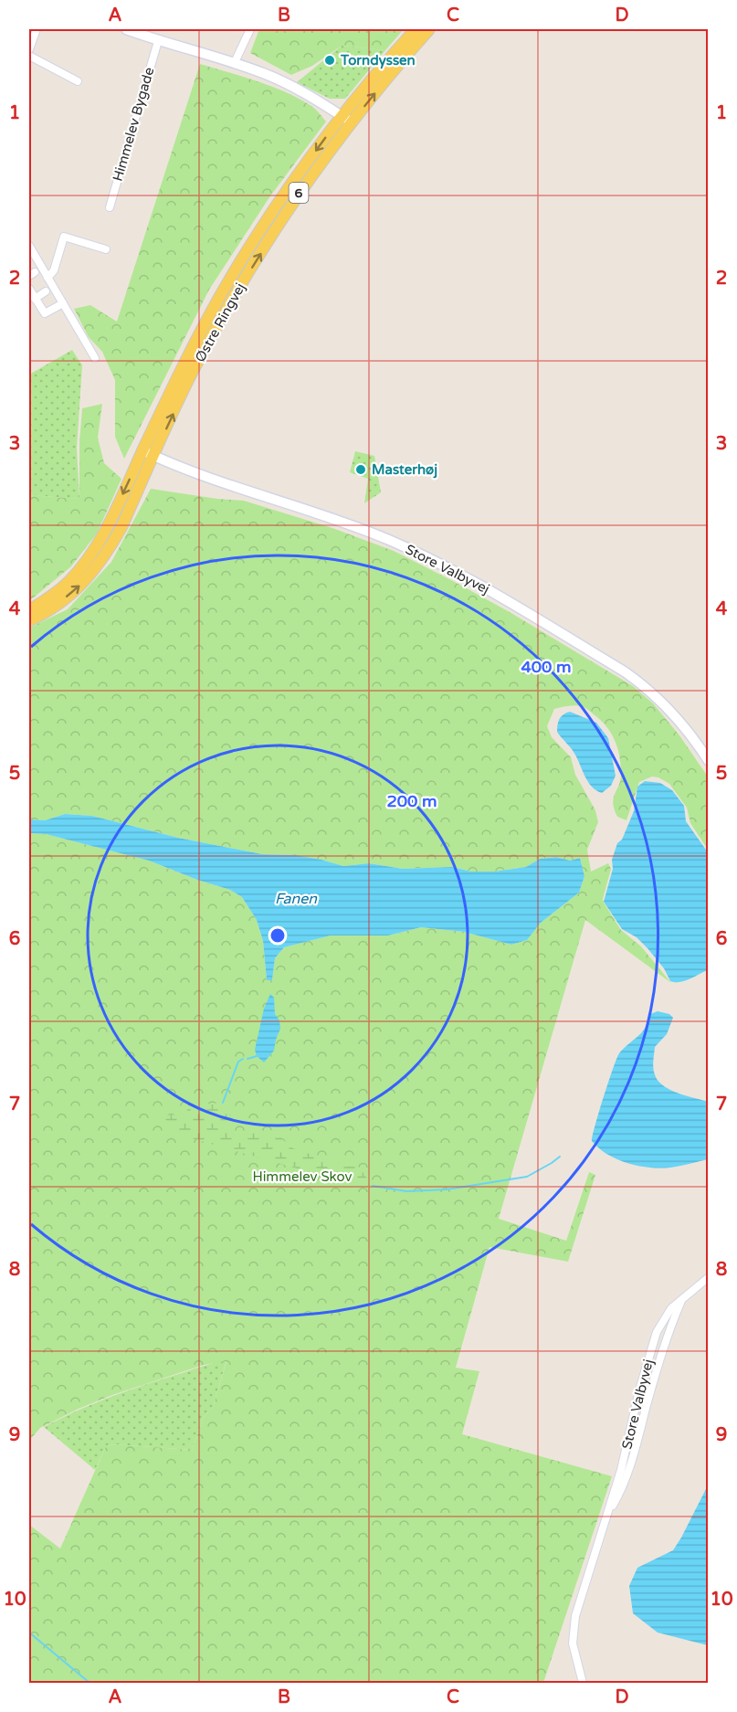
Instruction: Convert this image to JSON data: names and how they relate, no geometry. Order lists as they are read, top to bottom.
{
  "streets": {
    "main road": ["6", "Østre Ringvej"],
    "street": ["Himmelev Bygade", "Store Valbyvej"]
  },
  "crossings": [
    ["Østre Ringvej", "Store Valbyvej"]
  ],
  "water": ["Fanen"],
  "parks": ["Himmelev Skov"],
  "places": ["Torndyssen", "Masterhøj"],
  "grid": {
    "columns": [
      "A",
      "B",
      "C",
      "D"
    ],
    "rows": [
      "1",
      "2",
      "3",
      "4",
      "5",
      "6",
      "7",
      "8",
      "9",
      "10"
    ]
  },
  "rings": ["400 m", "200 m"]
}
